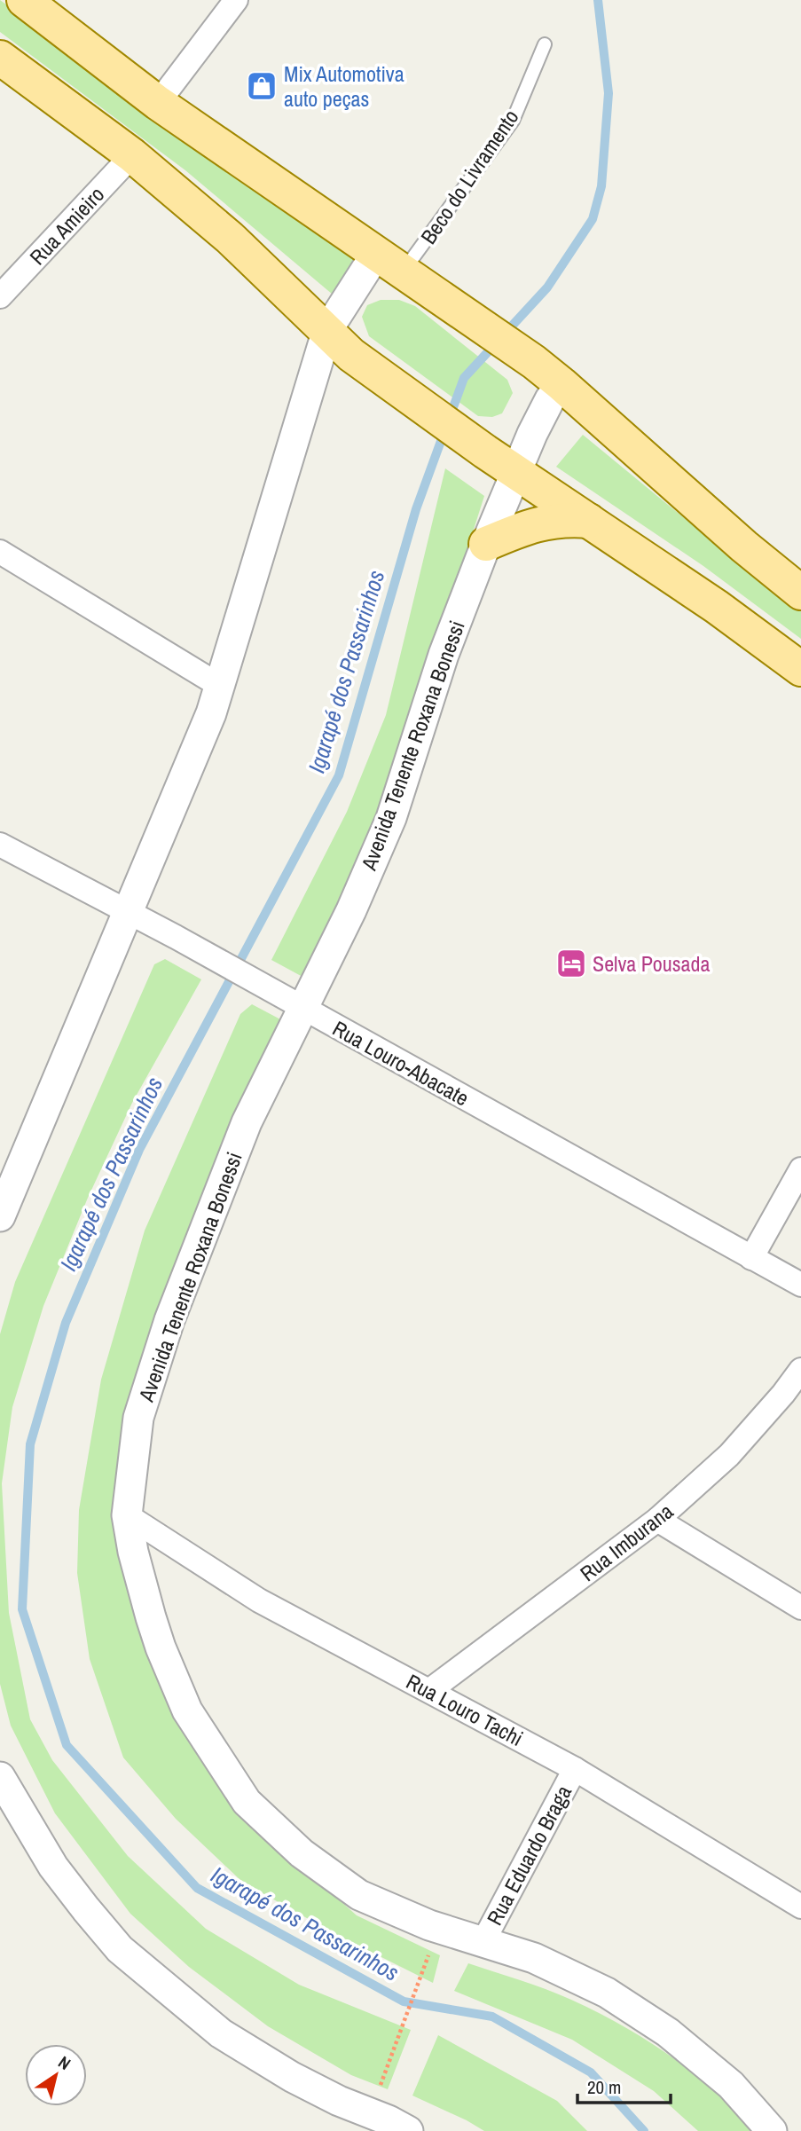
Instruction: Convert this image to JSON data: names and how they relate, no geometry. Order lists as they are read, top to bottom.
{
  "streets": {
    "street": [
      "Rua Amieiro",
      "Avenida Tenente Roxana Bonessi",
      "Rua Louro-Abacate",
      "Rua Imburana",
      "Rua Louro Tachi",
      "Rua Eduardo Braga"
    ],
    "lane": ["Beco do Livramento"]
  },
  "crossings": [
    ["Avenida Tenente Roxana Bonessi", "Rua Louro-Abacate"],
    ["Avenida Tenente Roxana Bonessi", "Rua Louro Tachi"],
    ["Avenida Tenente Roxana Bonessi", "Rua Eduardo Braga"],
    ["Rua Imburana", "Rua Louro Tachi"],
    ["Rua Louro Tachi", "Rua Eduardo Braga"]
  ],
  "water": ["Igarapé dos Passarinhos"],
  "places": {
    "shop": ["Mix Automotiva auto peças"],
    "hotel": ["Selva Pousada"]
  },
  "scale_bar": "20 m",
  "north": "top right"
}
